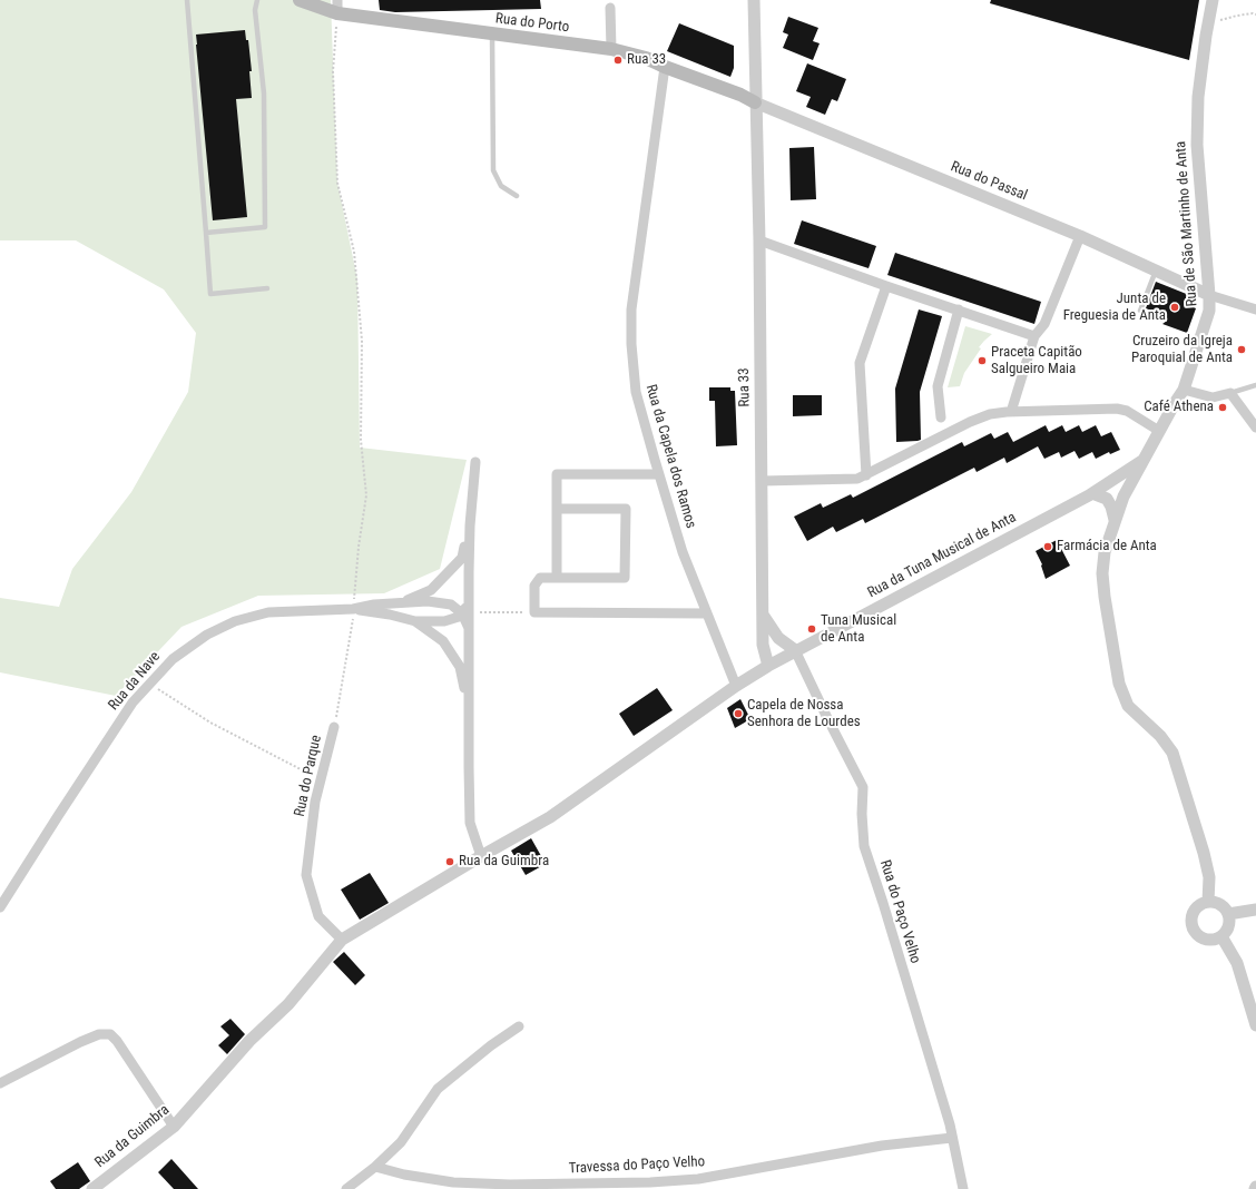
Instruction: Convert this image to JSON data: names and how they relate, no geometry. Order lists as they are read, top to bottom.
{
  "streets": {
    "main road": ["Rua do Porto"],
    "street": [
      "Rua do Passal",
      "Rua de São Martinho de Anta",
      "Rua 33",
      "Rua da Capela dos Ramos",
      "Rua da Tuna Musical de Anta",
      "Rua da Nave",
      "Rua do Parque",
      "Rua do Paço Velho",
      "Rua da Guimbra",
      "Travessa do Paço Velho"
    ]
  },
  "crossings": [
    ["Rua do Porto", "Rua do Passal"],
    ["Rua do Porto", "Rua 33"],
    ["Rua do Porto", "Rua da Capela dos Ramos"],
    ["Rua do Porto", "Rua do Parque"],
    ["Rua do Passal", "Rua de São Martinho de Anta"],
    ["Rua do Passal", "Rua 33"],
    ["Rua de São Martinho de Anta", "Rua da Tuna Musical de Anta"],
    ["Rua 33", "Rua da Tuna Musical de Anta"],
    ["Rua da Capela dos Ramos", "Rua da Tuna Musical de Anta"],
    ["Rua da Capela dos Ramos", "Rua da Guimbra"],
    ["Rua da Tuna Musical de Anta", "Rua do Paço Velho"],
    ["Rua da Tuna Musical de Anta", "Rua da Guimbra"],
    ["Rua da Nave", "Rua do Parque"],
    ["Rua da Nave", "Rua da Guimbra"],
    ["Rua do Parque", "Rua da Guimbra"],
    ["Rua do Paço Velho", "Travessa do Paço Velho"]
  ],
  "places": [
    "Rua 33",
    "Junta de Freguesia de Anta",
    "Cruzeiro da Igreja Paroquial de Anta",
    "Praceta Capitão Salgueiro Maia",
    "Café Athena",
    "Farmácia de Anta",
    "Tuna Musical de Anta",
    "Capela de Nossa Senhora de Lourdes",
    "Rua da Guimbra"
  ]
}
